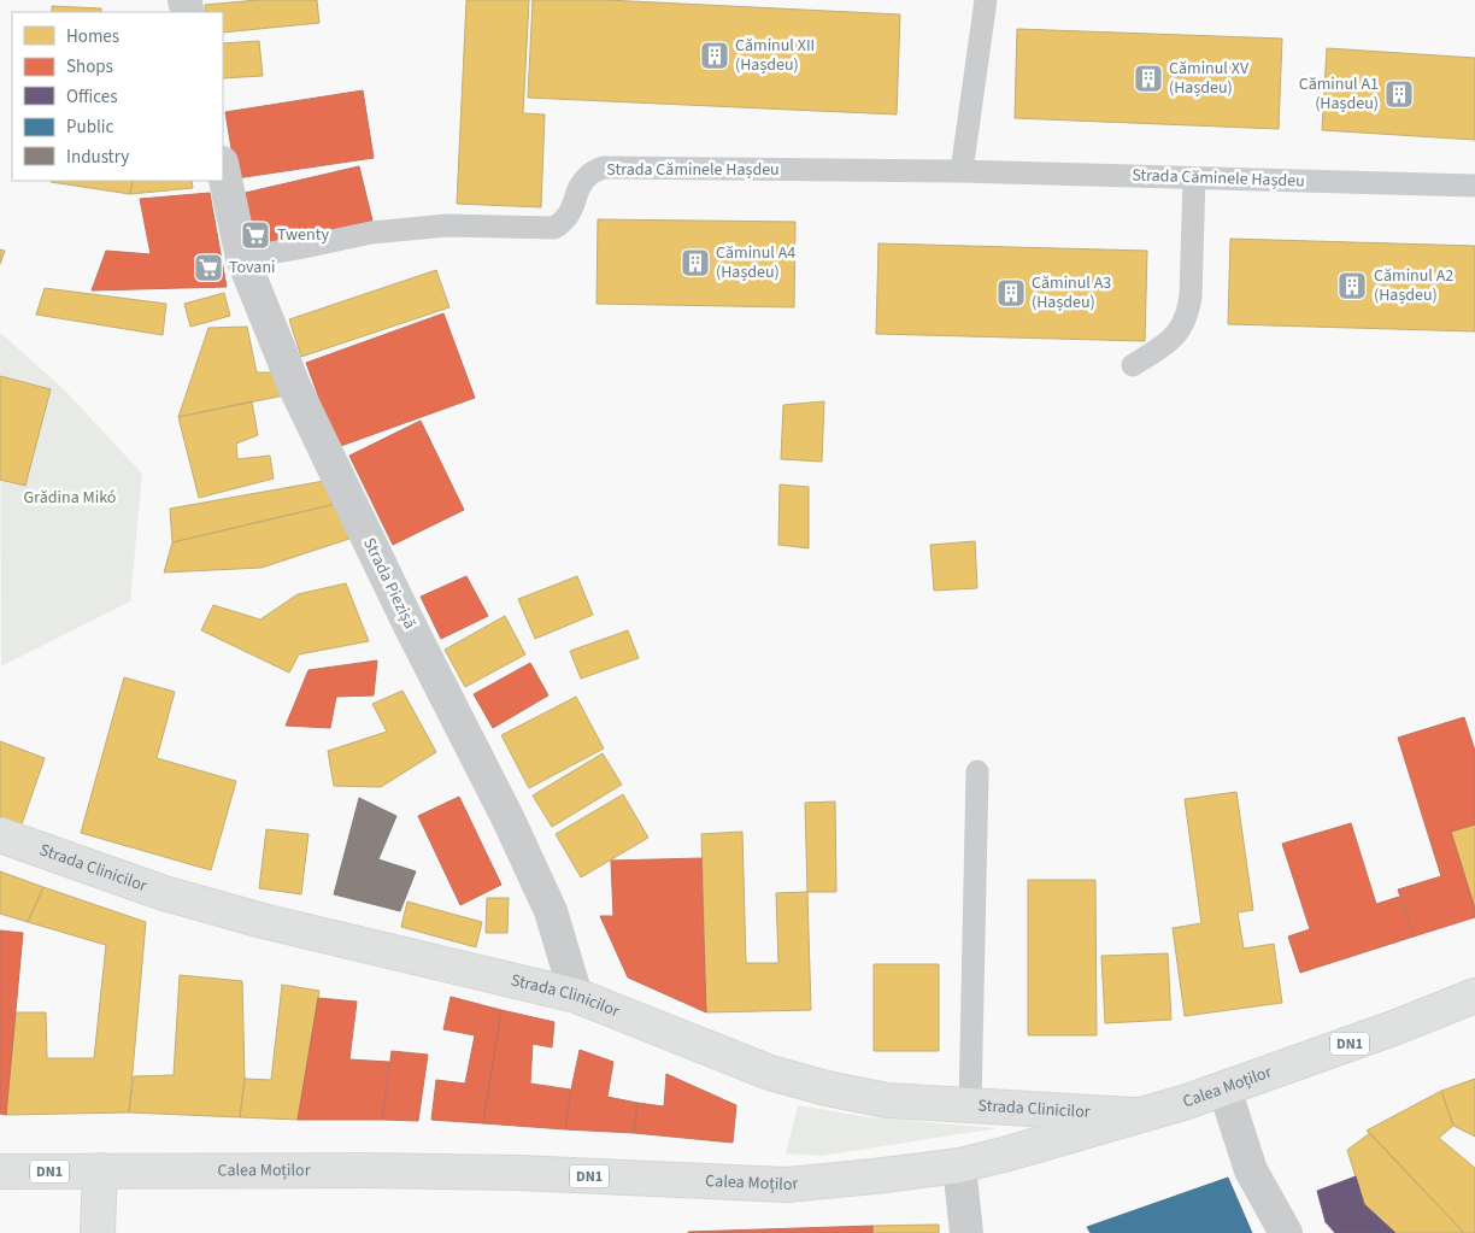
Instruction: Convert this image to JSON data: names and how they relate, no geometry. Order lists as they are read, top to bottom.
{
  "streets": {
    "main road": ["Strada Clinicilor", "DN1", "Calea Moților"],
    "street": ["Strada Piezișă"],
    "lane": ["Strada Căminele Hașdeu"]
  },
  "crossings": [
    ["Strada Căminele Hașdeu", "Strada Piezișă"],
    ["Strada Piezișă", "Strada Clinicilor"],
    ["Strada Clinicilor", "Calea Moților"]
  ],
  "parks": ["Grădina Mikó"],
  "places": {
    "building": [
      "Căminul XII (Hașdeu)",
      "Căminul XV (Hașdeu)",
      "Căminul A1 (Hașdeu)",
      "Căminul A4 (Hașdeu)",
      "Căminul A2 (Hașdeu)",
      "Căminul A3 (Hașdeu)"
    ],
    "supermarket": ["Twenty", "Tovani"]
  },
  "legend": [
    "Homes",
    "Shops",
    "Offices",
    "Public",
    "Industry"
  ]
}
